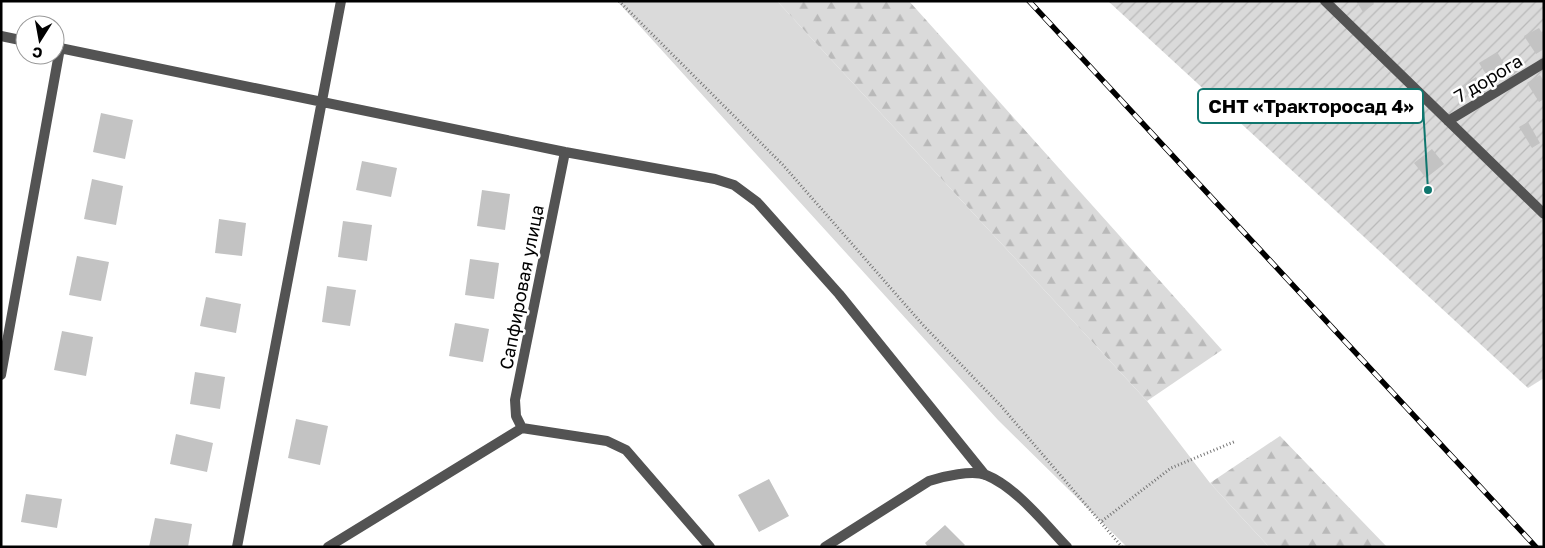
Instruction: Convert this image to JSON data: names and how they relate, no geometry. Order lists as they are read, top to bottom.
{
  "streets": {
    "street": ["7 дорога", "Сапфировая улица"]
  },
  "places": ["СНТ «Тракторосад 4»"],
  "north": "bottom"
}
